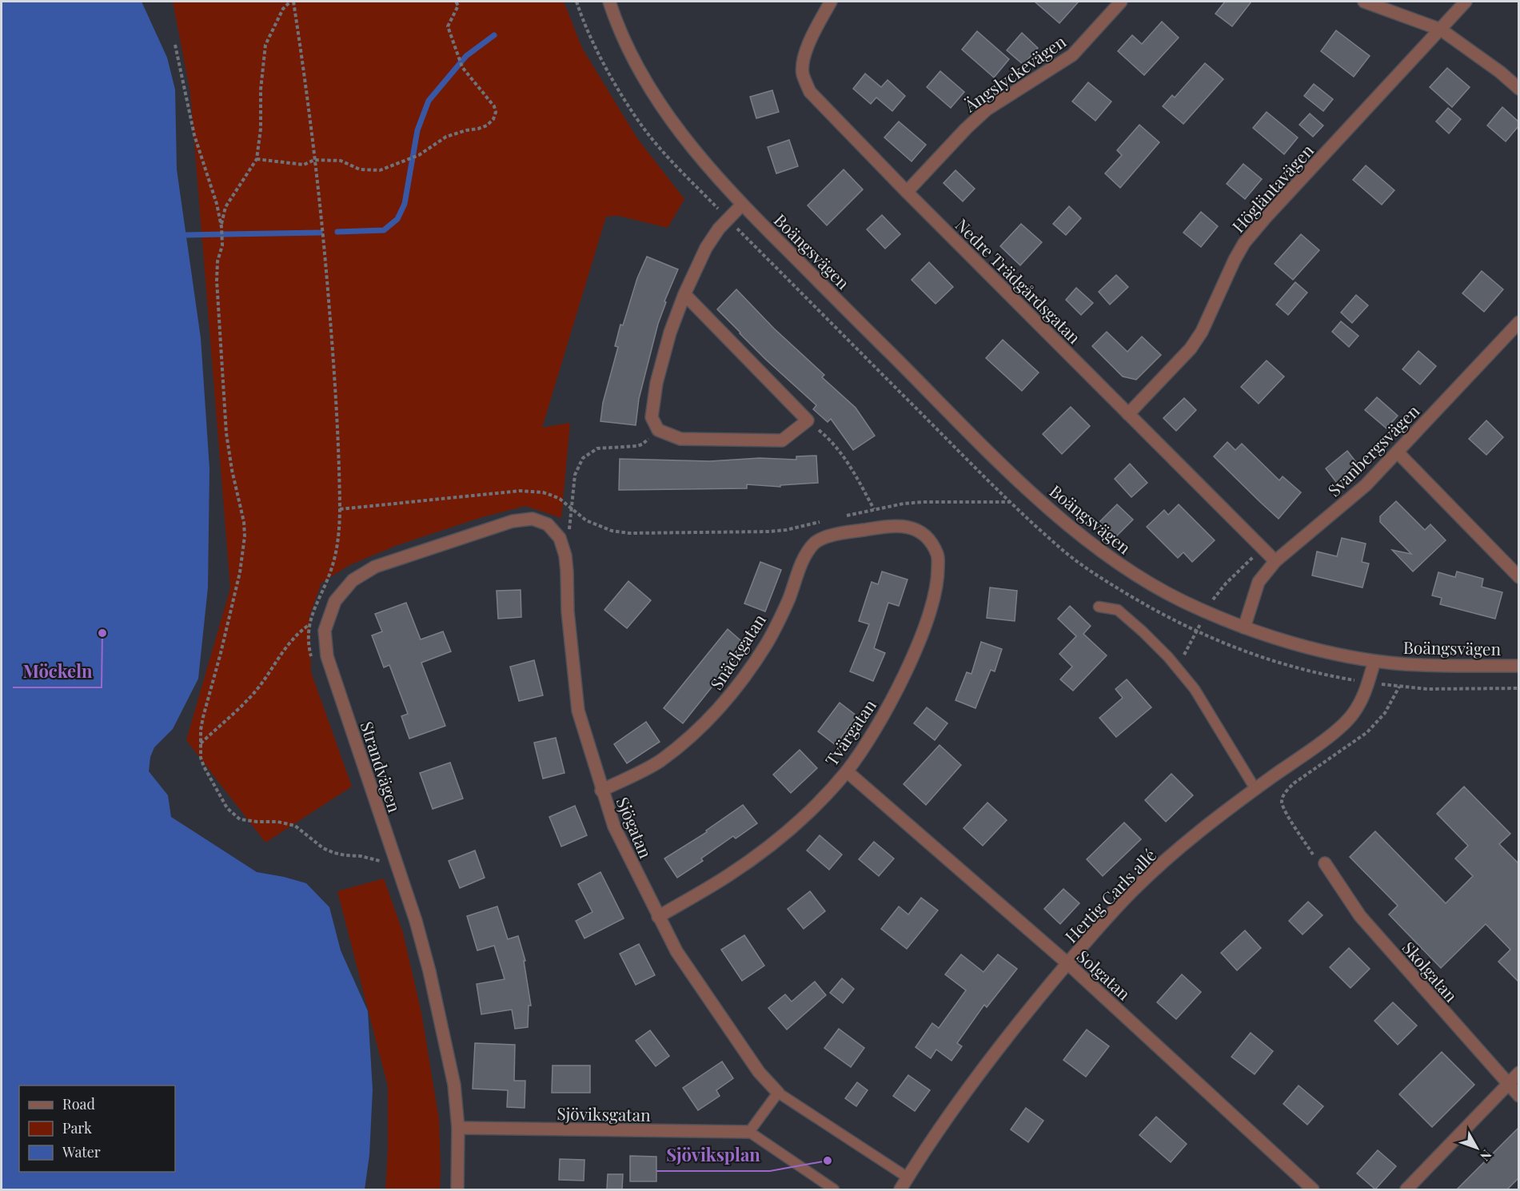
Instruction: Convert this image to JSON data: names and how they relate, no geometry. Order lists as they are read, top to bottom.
{
  "streets": {
    "street": [
      "Ängslyckevägen",
      "Högläntavägen",
      "Boängsvägen",
      "Nedre Trädgårdsgatan",
      "Svanbergsvägen",
      "Snäckgatan",
      "Tvärgatan",
      "Strandvägen",
      "Sjögatan",
      "Hertig Carls allé",
      "Skolgatan",
      "Solgatan",
      "Sjöviksgatan"
    ]
  },
  "crossings": [
    ["Ängslyckevägen", "Nedre Trädgårdsgatan"],
    ["Högläntavägen", "Nedre Trädgårdsgatan"],
    ["Boängsvägen", "Svanbergsvägen"],
    ["Boängsvägen", "Hertig Carls allé"],
    ["Nedre Trädgårdsgatan", "Svanbergsvägen"],
    ["Snäckgatan", "Tvärgatan"],
    ["Snäckgatan", "Sjögatan"],
    ["Tvärgatan", "Sjögatan"],
    ["Tvärgatan", "Solgatan"],
    ["Strandvägen", "Sjögatan"],
    ["Strandvägen", "Sjöviksgatan"],
    ["Hertig Carls allé", "Solgatan"]
  ],
  "places": ["Möckeln", "Sjöviksplan"],
  "legend": ["Road", "Park", "Water"],
  "north": "bottom right"
}
